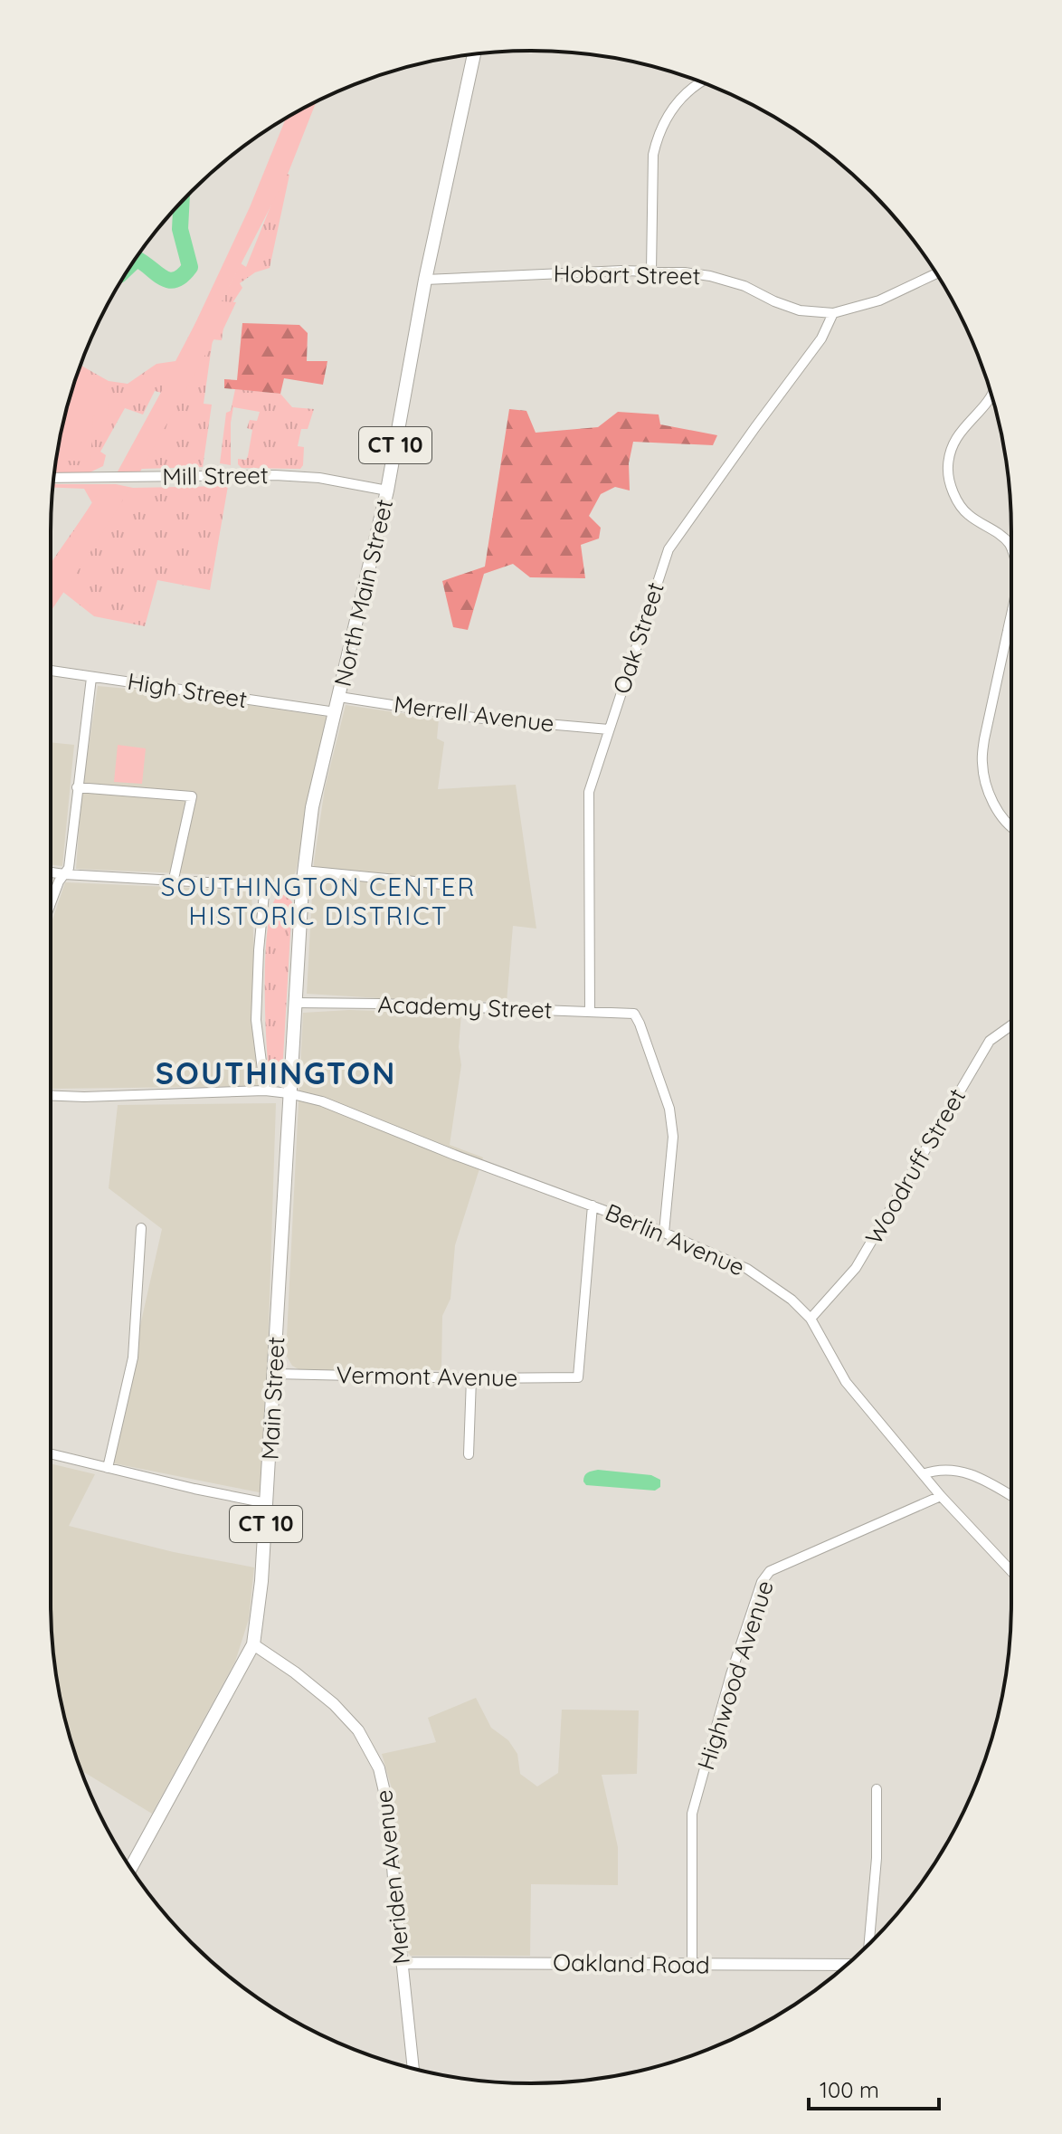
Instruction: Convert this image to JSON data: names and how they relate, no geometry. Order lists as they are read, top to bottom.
{
  "streets": {
    "highway": ["CT 10", "North Main Street", "Main Street"],
    "main road": ["Meriden Avenue", "Oakland Road"],
    "street": [
      "Hobart Street",
      "Mill Street",
      "Oak Street",
      "High Street",
      "Merrell Avenue",
      "Academy Street",
      "Woodruff Street",
      "Berlin Avenue",
      "Vermont Avenue",
      "Highwood Avenue"
    ]
  },
  "crossings": [
    ["Hobart Street", "North Main Street"],
    ["Hobart Street", "Oak Street"],
    ["Mill Street", "North Main Street"],
    ["North Main Street", "High Street"],
    ["North Main Street", "Merrell Avenue"],
    ["North Main Street", "Main Street"],
    ["Oak Street", "Merrell Avenue"],
    ["Oak Street", "Academy Street"],
    ["Academy Street", "Berlin Avenue"],
    ["Academy Street", "Main Street"],
    ["Woodruff Street", "Berlin Avenue"],
    ["Berlin Avenue", "Vermont Avenue"],
    ["Berlin Avenue", "Main Street"],
    ["Berlin Avenue", "Highwood Avenue"],
    ["Vermont Avenue", "Main Street"],
    ["Main Street", "Meriden Avenue"],
    ["Highwood Avenue", "Oakland Road"],
    ["Meriden Avenue", "Oakland Road"]
  ],
  "districts": ["SOUTHINGTON CENTER HISTORIC DISTRICT", "SOUTHINGTON"],
  "scale_bar": "100 m"
}
